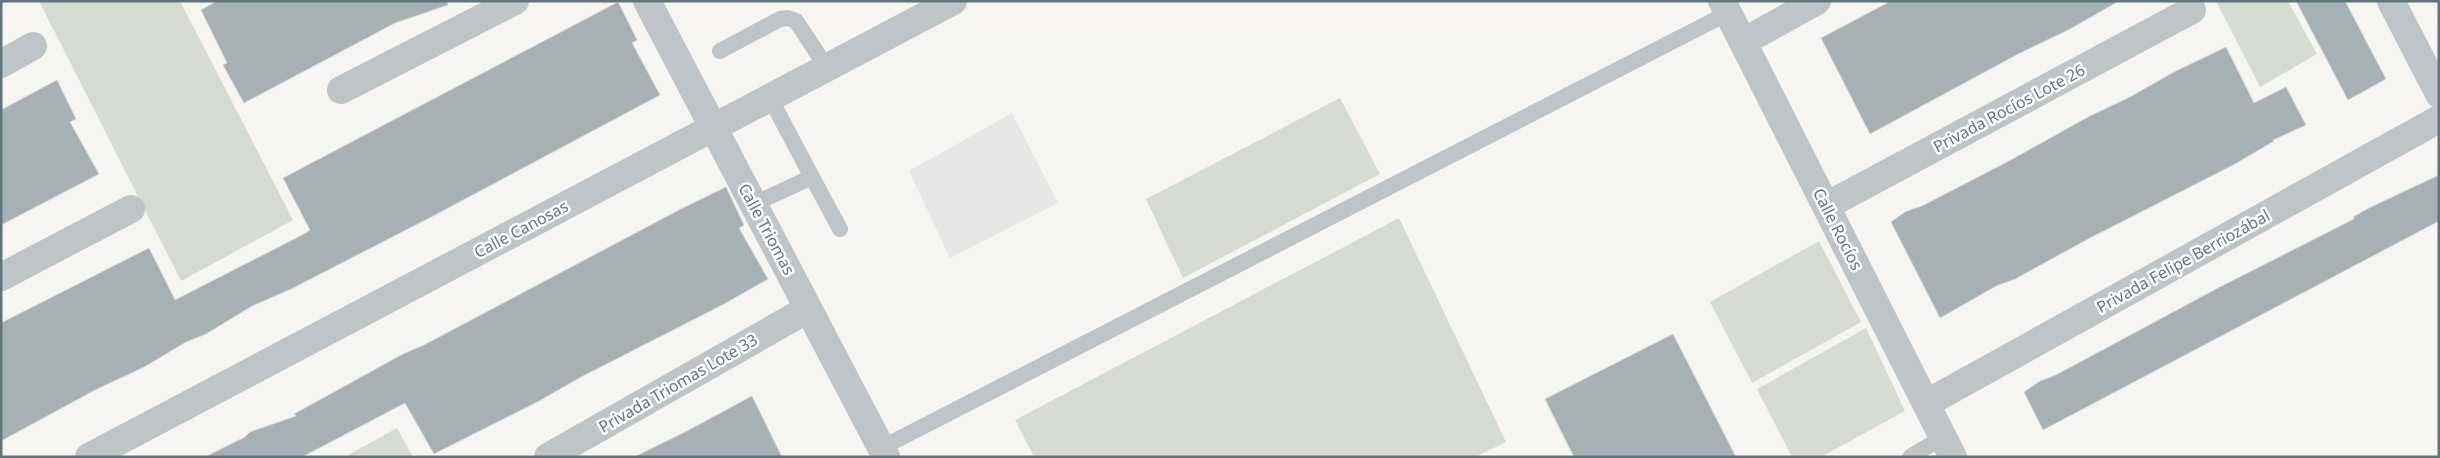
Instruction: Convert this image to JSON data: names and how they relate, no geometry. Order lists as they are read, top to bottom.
{
  "streets": {
    "street": [
      "Privada Rocíos Lote 26",
      "Calle Canosas",
      "Calle Triomas",
      "Calle Rocíos",
      "Privada Felipe Berriozábal",
      "Privada Triomas Lote 33"
    ]
  },
  "crossings": [
    ["Privada Rocíos Lote 26", "Calle Rocíos"],
    ["Calle Canosas", "Calle Triomas"],
    ["Calle Triomas", "Privada Triomas Lote 33"],
    ["Calle Rocíos", "Privada Felipe Berriozábal"]
  ]
}
